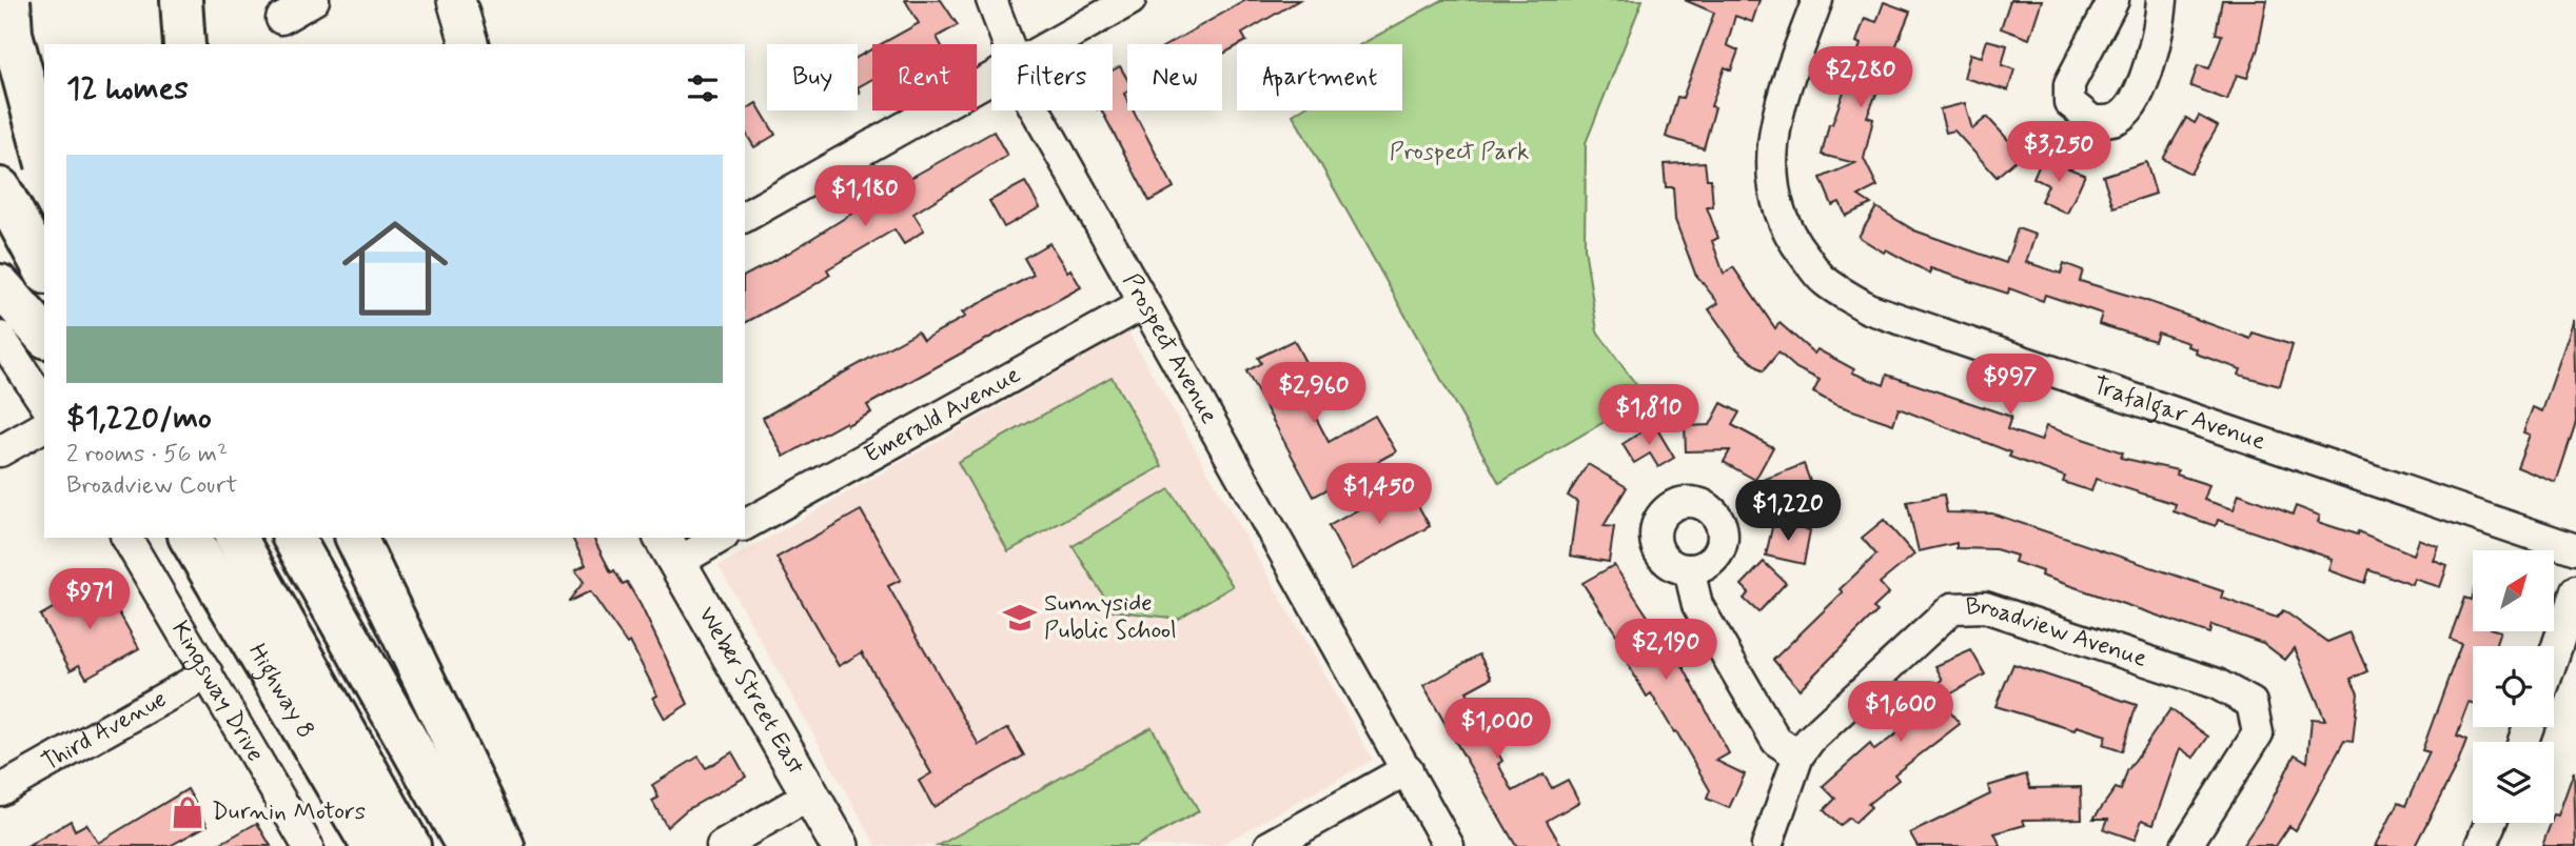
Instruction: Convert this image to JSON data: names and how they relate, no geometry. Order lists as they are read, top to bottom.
{
  "streets": {
    "highway": ["Highway 8"],
    "main road": ["Weber Street East"],
    "street": [
      "Prospect Avenue",
      "Trafalgar Avenue",
      "Emerald Avenue",
      "Broadview Avenue",
      "Kingsway Drive",
      "Third Avenue"
    ]
  },
  "crossings": [
    ["Prospect Avenue", "Emerald Avenue"],
    ["Kingsway Drive", "Third Avenue"]
  ],
  "parks": ["Prospect Park"],
  "places": {
    "school or university": ["Sunnyside Public School"],
    "shop": ["Durnin Motors"]
  },
  "north": "top right",
  "page": {
    "chip": [
      "Buy",
      "Rent",
      "Filters",
      "New",
      "Apartment"
    ],
    "heading": "12 homes",
    "price": [
      "$2,280",
      "$3,250",
      "$1,180",
      "$997",
      "$2,960",
      "$1,810",
      "$1,450",
      "$1,220",
      "$971",
      "$2,190",
      "$1,600",
      "$1,000"
    ],
    "list": [
      {
        "name": "$1,220/mo",
        "note": "2 rooms · 56 m² · Broadview Court"
      }
    ]
  }
}
